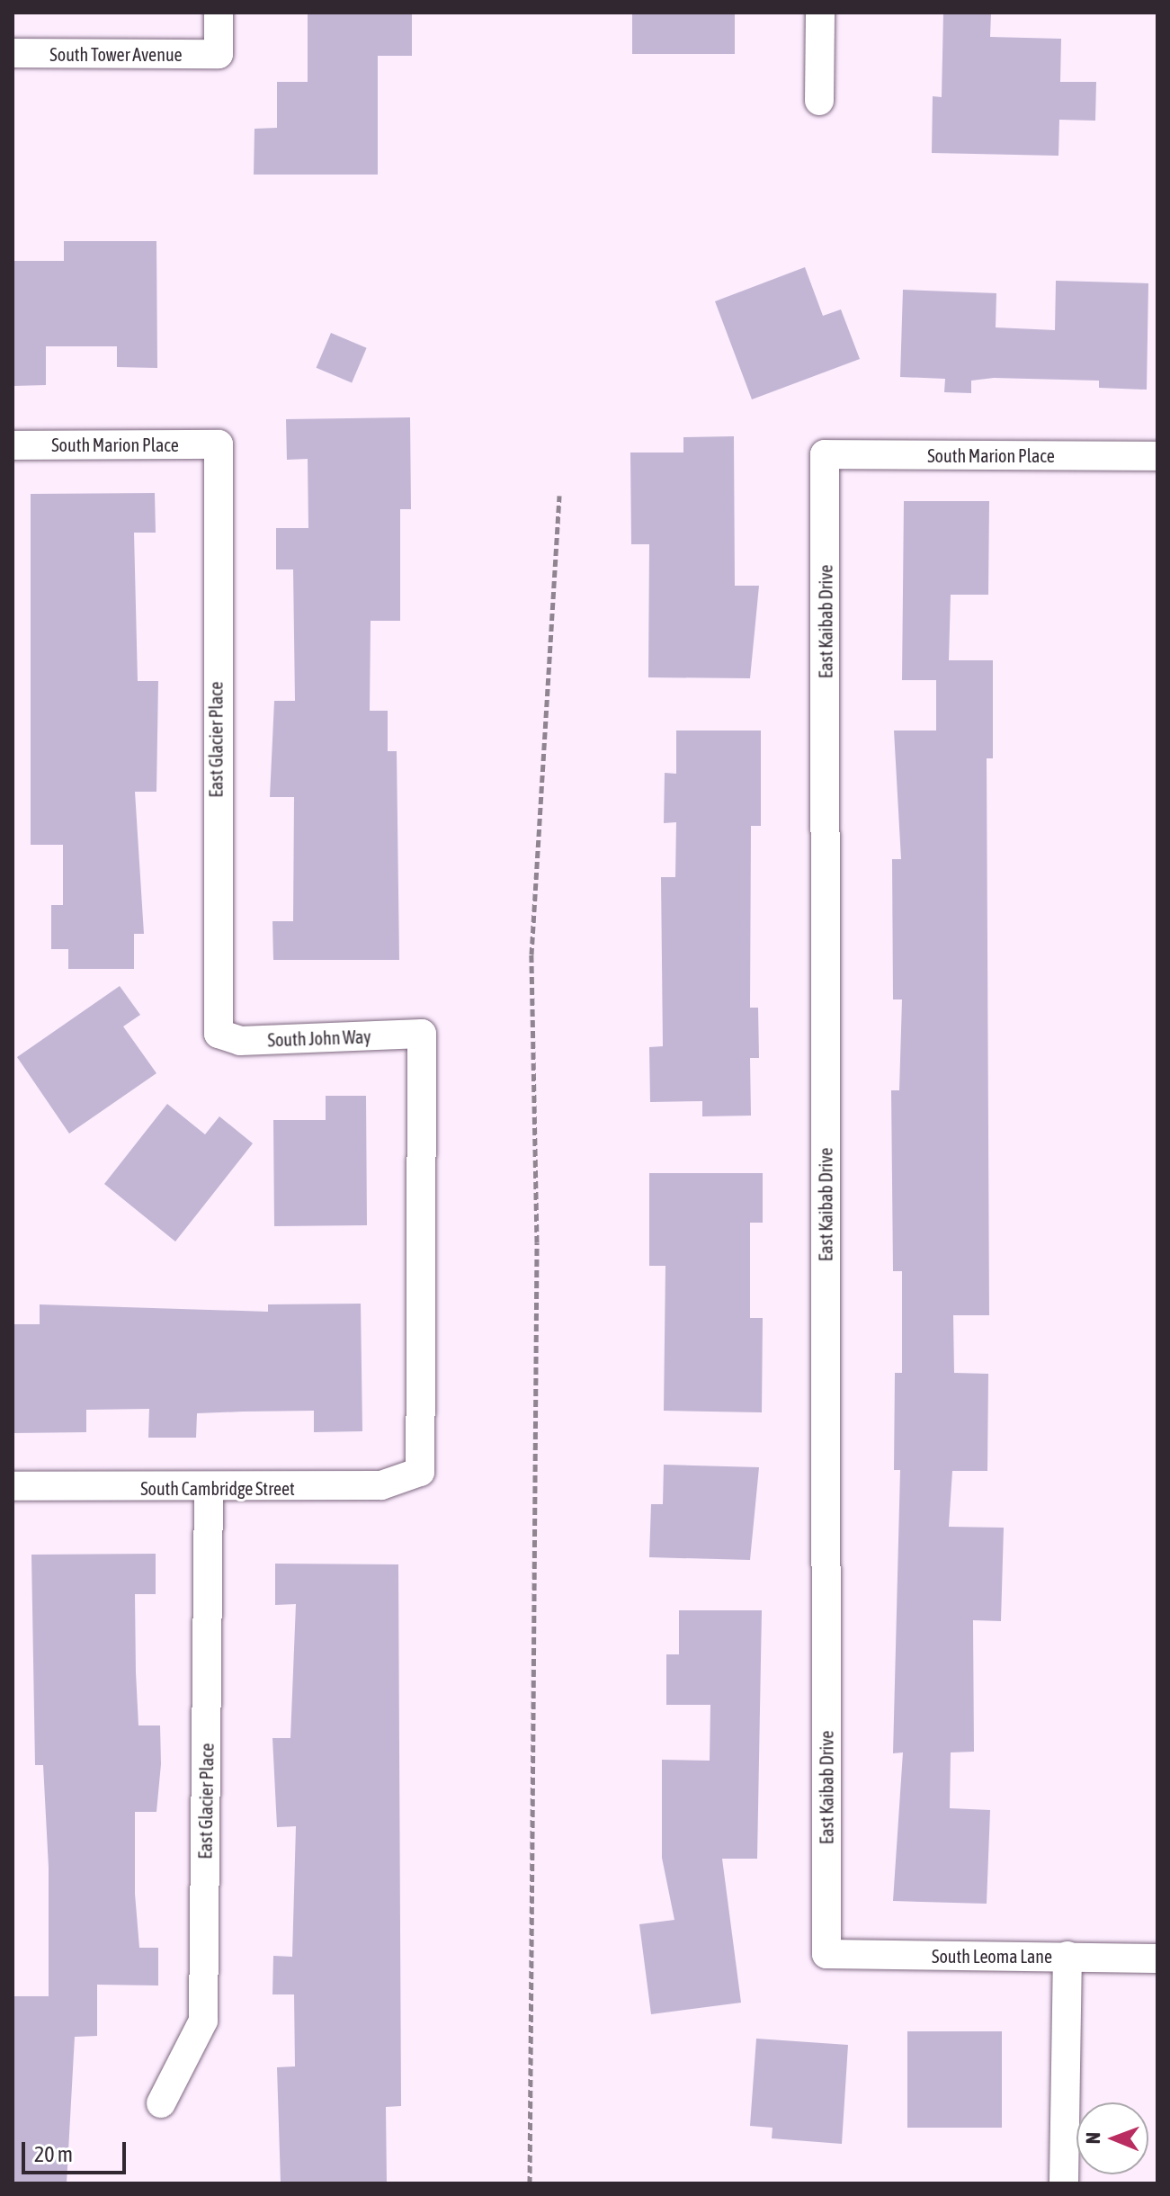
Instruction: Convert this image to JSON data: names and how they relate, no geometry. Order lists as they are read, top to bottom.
{
  "streets": {
    "street": [
      "South Tower Avenue",
      "South Marion Place",
      "East Kaibab Drive",
      "East Glacier Place",
      "South John Way",
      "South Cambridge Street",
      "South Leoma Lane"
    ]
  },
  "crossings": [
    ["South Marion Place", "East Kaibab Drive"],
    ["South Marion Place", "East Glacier Place"],
    ["East Kaibab Drive", "South Leoma Lane"],
    ["East Glacier Place", "South John Way"],
    ["East Glacier Place", "South Cambridge Street"],
    ["South John Way", "South Cambridge Street"]
  ],
  "scale_bar": "20 m",
  "north": "left"
}
